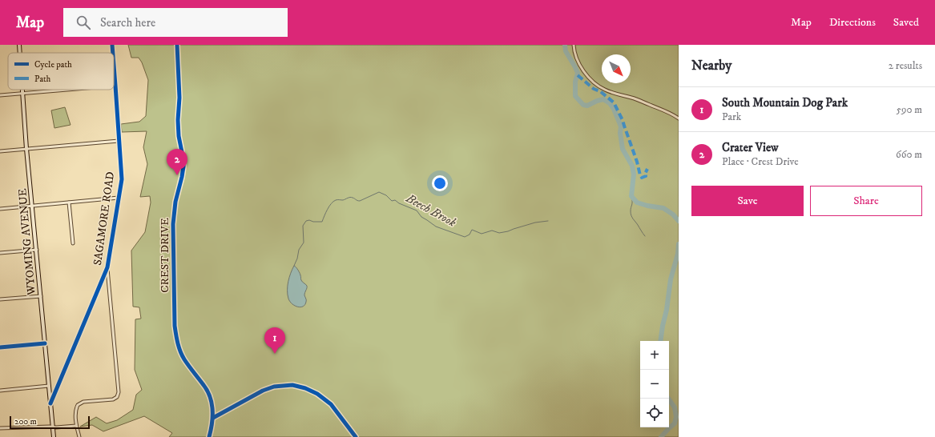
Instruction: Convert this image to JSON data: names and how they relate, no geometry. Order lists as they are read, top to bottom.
{
  "streets": {
    "main road": ["WYOMING AVENUE"],
    "street": ["SAGAMORE ROAD", "CREST DRIVE"]
  },
  "crossings": [
    ["SAGAMORE ROAD", "WYOMING AVENUE"]
  ],
  "water": ["Beech Brook"],
  "legend": ["Cycle path", "Path"],
  "scale_bar": "200 m",
  "north": "bottom right",
  "page": {
    "header": "Map",
    "search": "Search here",
    "nav": ["Map", "Directions", "Saved"],
    "heading": ["Nearby", "2 results"],
    "list": [
      {
        "mark": "1",
        "name": "South Mountain Dog Park",
        "note": "Park",
        "value": "590 m"
      },
      {
        "mark": "2",
        "name": "Crater View",
        "note": "Place · Crest Drive",
        "value": "660 m"
      }
    ],
    "pins": ["2", "1"],
    "buttons": ["Save", "Share"],
    "map_buttons": ["+", "−"],
    "scale": "200 m"
  }
}
